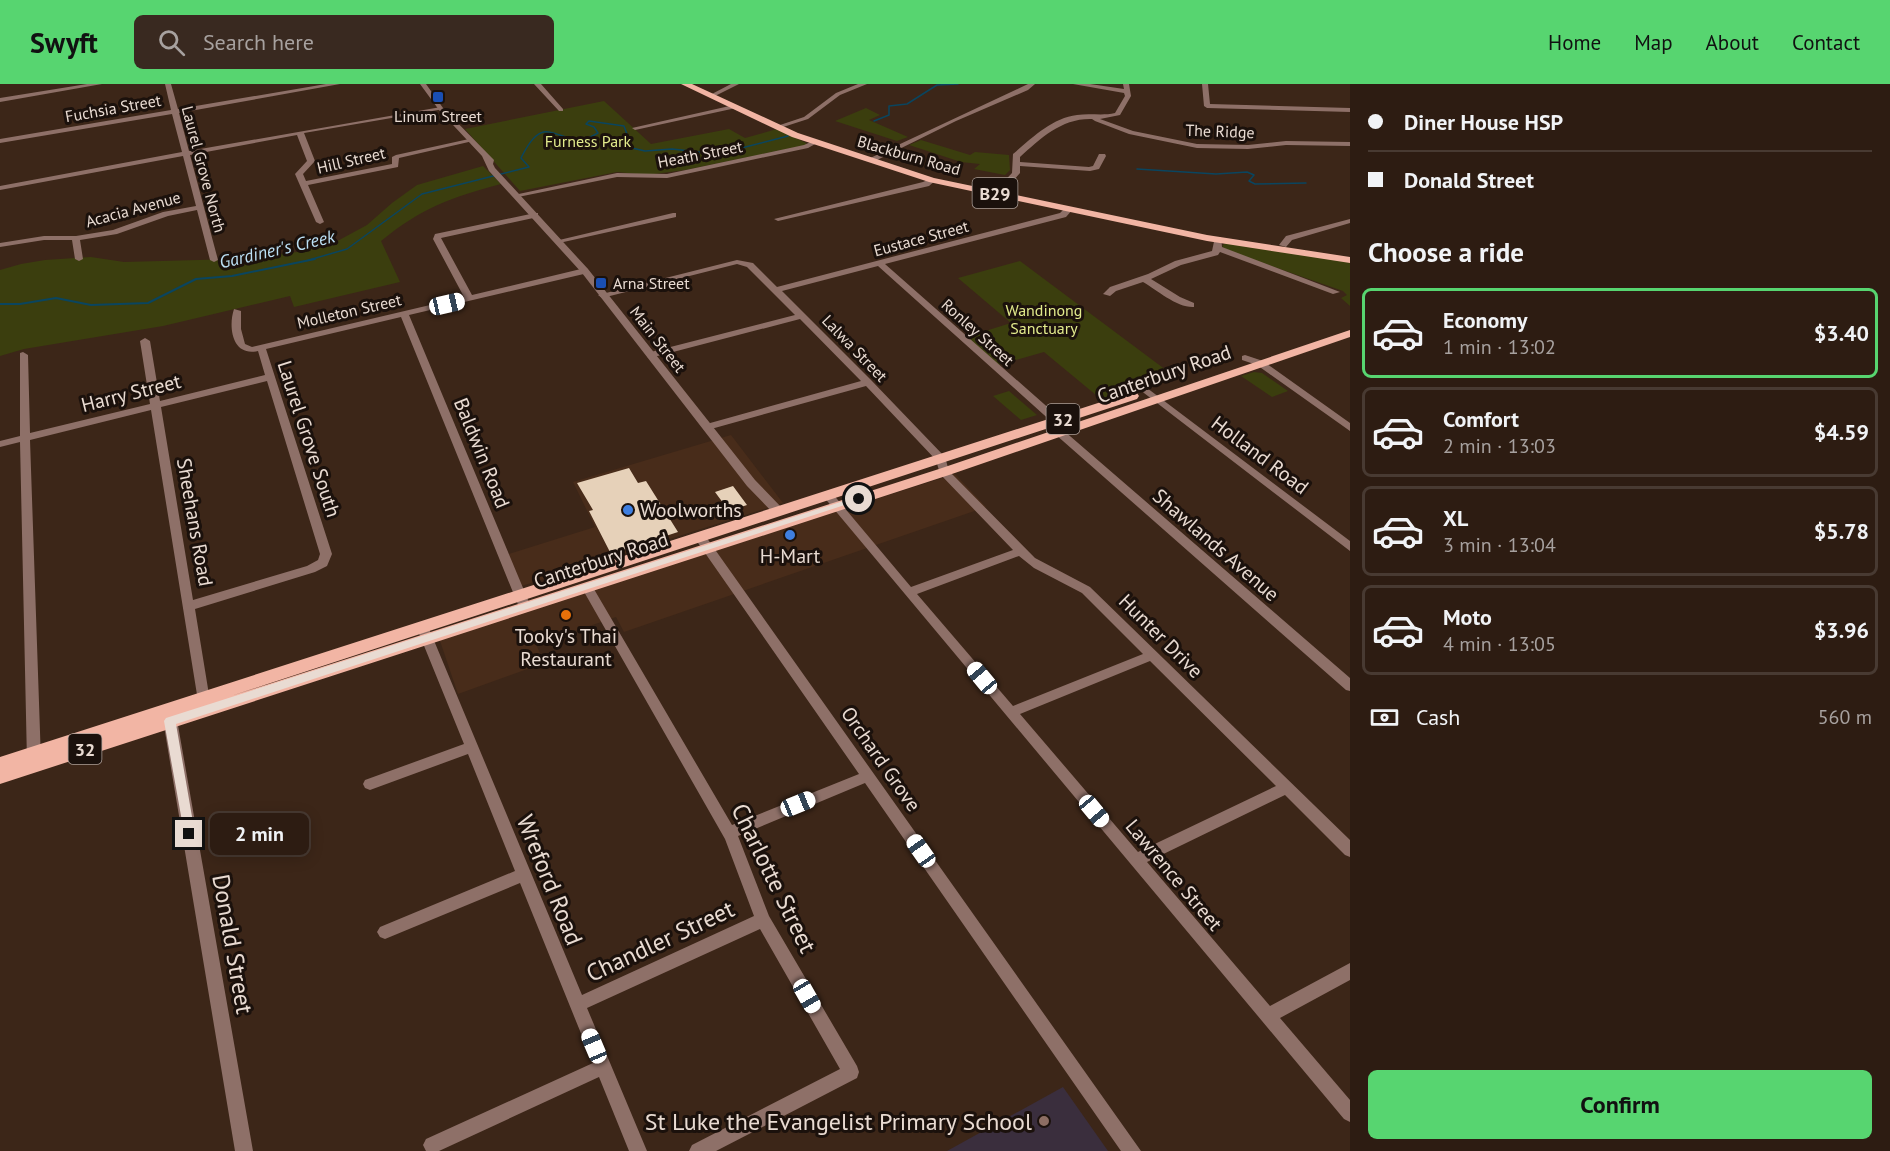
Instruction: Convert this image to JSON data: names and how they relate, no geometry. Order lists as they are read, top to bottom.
{
  "streets": {
    "main road": [
      "Blackburn Road",
      "B29",
      "Canterbury Road",
      "32"
    ],
    "street": [
      "Fuchsia Street",
      "The Ridge",
      "Heath Street",
      "Hill Street",
      "Laurel Grove North",
      "Acacia Avenue",
      "Eustace Street",
      "Molleton Street",
      "Ronley Street",
      "Main Street",
      "Lalwa Street",
      "Harry Street",
      "Laurel Grove South",
      "Baldwin Road",
      "Holland Road",
      "Sheehans Road",
      "Shawlands Avenue",
      "Hunter Drive",
      "Orchard Grove",
      "Lawrence Street",
      "Charlotte Street",
      "Wreford Road",
      "Chandler Street",
      "Donald Street"
    ]
  },
  "crossings": [
    ["Fuchsia Street", "Laurel Grove North"],
    ["Heath Street", "Blackburn Road"],
    ["Heath Street", "Main Street"],
    ["Blackburn Road", "Eustace Street"],
    ["Hill Street", "Main Street"],
    ["Laurel Grove North", "Acacia Avenue"],
    ["Eustace Street", "Ronley Street"],
    ["Eustace Street", "Lalwa Street"],
    ["Molleton Street", "Main Street"],
    ["Molleton Street", "Laurel Grove South"],
    ["Molleton Street", "Baldwin Road"],
    ["Ronley Street", "Canterbury Road"],
    ["Ronley Street", "Shawlands Avenue"],
    ["Main Street", "Lalwa Street"],
    ["Main Street", "Canterbury Road"],
    ["Lalwa Street", "Canterbury Road"],
    ["Lalwa Street", "Hunter Drive"],
    ["Canterbury Road", "Baldwin Road"],
    ["Canterbury Road", "Holland Road"],
    ["Canterbury Road", "Sheehans Road"],
    ["Canterbury Road", "Shawlands Avenue"],
    ["Canterbury Road", "Hunter Drive"],
    ["Canterbury Road", "Orchard Grove"],
    ["Canterbury Road", "Lawrence Street"],
    ["Canterbury Road", "Charlotte Street"],
    ["Canterbury Road", "Wreford Road"],
    ["Canterbury Road", "Donald Street"],
    ["Harry Street", "Laurel Grove South"],
    ["Harry Street", "Sheehans Road"],
    ["Laurel Grove South", "Sheehans Road"],
    ["Charlotte Street", "Chandler Street"],
    ["Wreford Road", "Chandler Street"]
  ],
  "water": ["Gardiner's Creek"],
  "parks": ["Furness Park", "Wandinong Sanctuary"],
  "places": {
    "transit": ["Linum Street", "Arna Street"],
    "other": [
      "Woolworths",
      "H-Mart",
      "Tooky's Thai Restaurant",
      "St Luke the Evangelist Primary School"
    ]
  },
  "page": {
    "header": "Swyft",
    "search": "Search here",
    "nav": [
      "Home",
      "Map",
      "About",
      "Contact"
    ],
    "banner": ["Diner House HSP", "Donald Street"],
    "heading": "Choose a ride",
    "list": [
      {
        "name": "Economy",
        "note": "1 min · 13:02",
        "value": "$3.40"
      },
      {
        "name": "Comfort",
        "note": "2 min · 13:03",
        "value": "$4.59"
      },
      {
        "name": "XL",
        "note": "3 min · 13:04",
        "value": "$5.78"
      },
      {
        "name": "Moto",
        "note": "4 min · 13:05",
        "value": "$3.96"
      }
    ],
    "pay": ["Cash", "560 m"],
    "bubble": "2 min",
    "buttons": "Confirm"
  }
}
